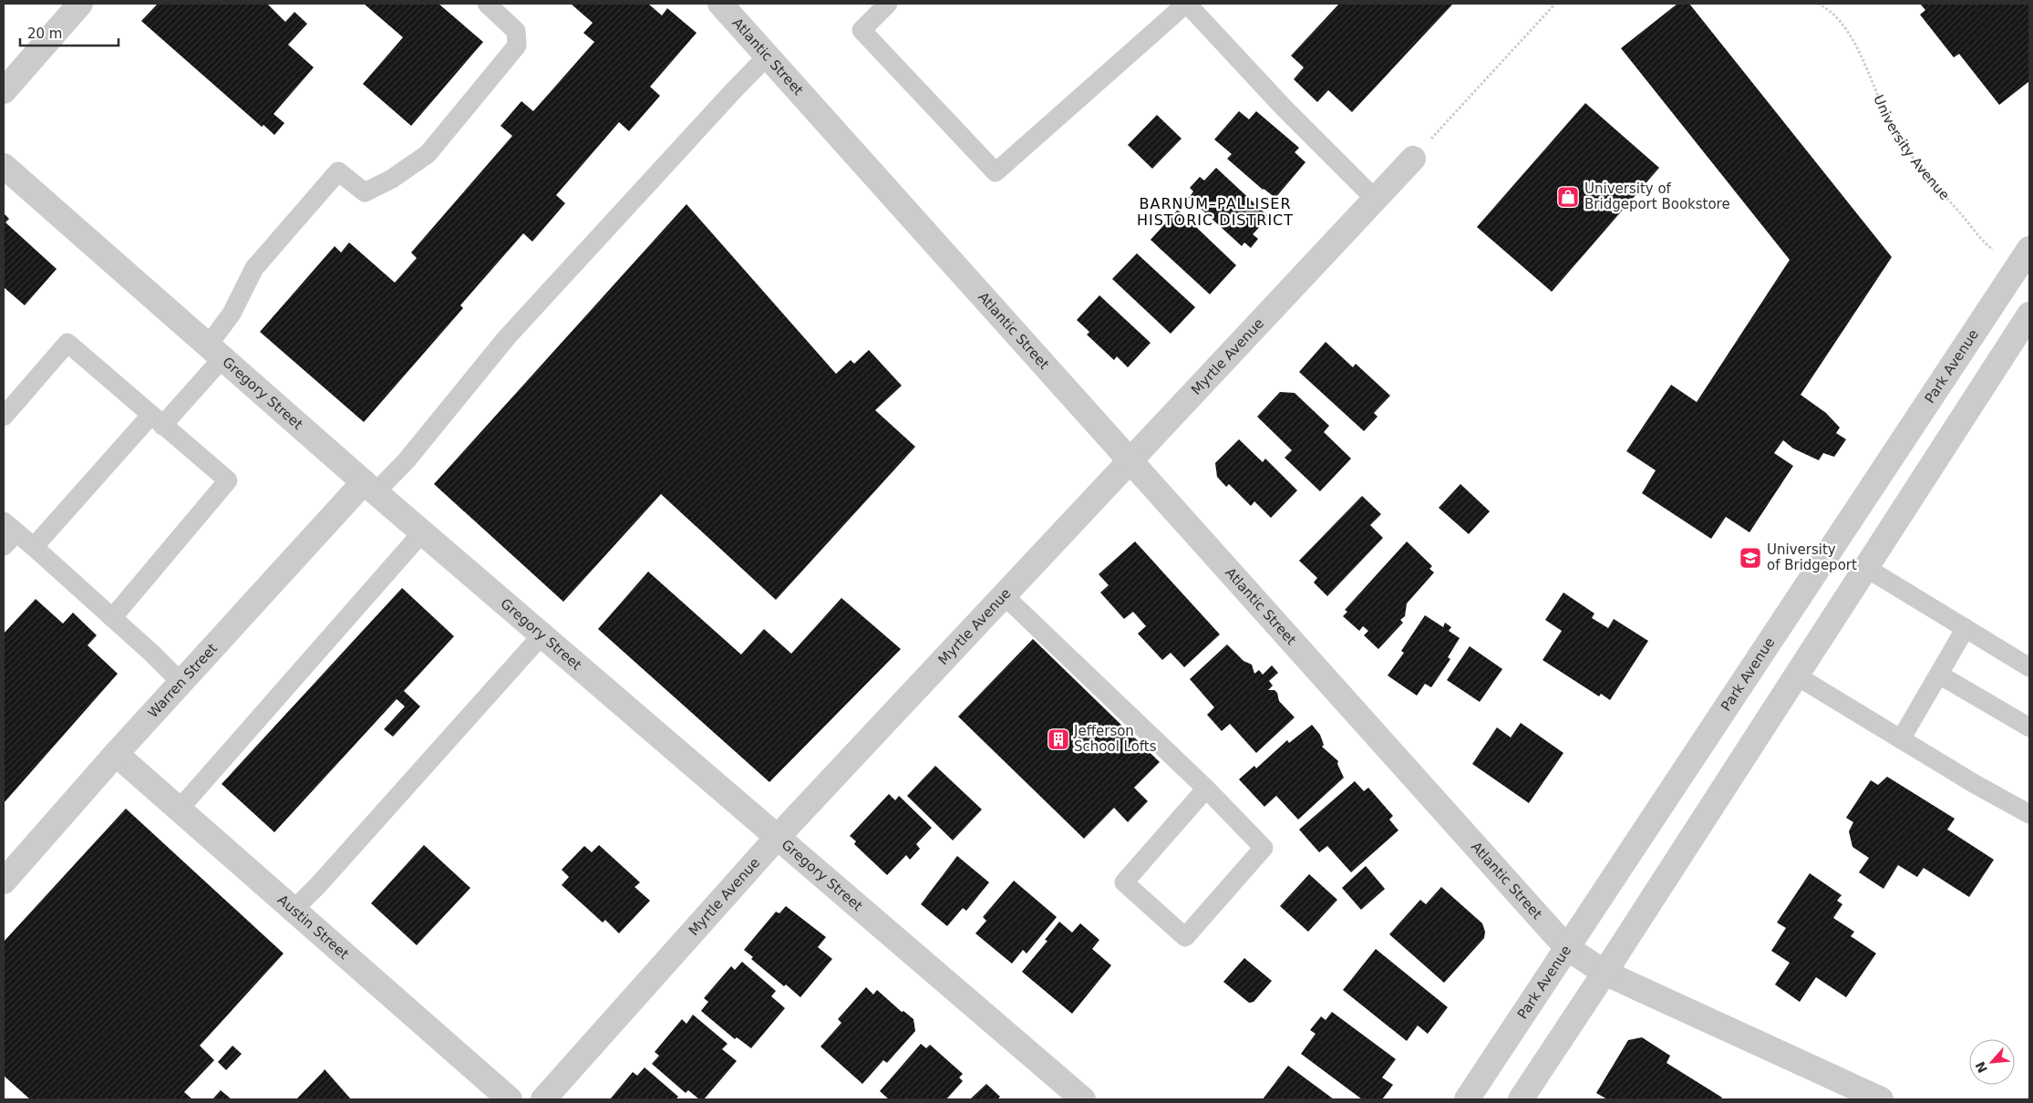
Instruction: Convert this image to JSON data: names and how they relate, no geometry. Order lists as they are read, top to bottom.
{
  "streets": {
    "street": [
      "Atlantic Street",
      "Myrtle Avenue",
      "Park Avenue",
      "Gregory Street",
      "Warren Street",
      "Austin Street"
    ],
    "path": ["University Avenue"]
  },
  "crossings": [
    ["Atlantic Street", "Myrtle Avenue"],
    ["Atlantic Street", "Park Avenue"],
    ["University Avenue", "Park Avenue"],
    ["Myrtle Avenue", "Gregory Street"],
    ["Gregory Street", "Warren Street"],
    ["Warren Street", "Austin Street"]
  ],
  "districts": ["BARNUM–PALLISER HISTORIC DISTRICT"],
  "places": {
    "shop": ["University of Bridgeport Bookstore"],
    "school or university": ["University of Bridgeport"],
    "building": ["Jefferson School Lofts"]
  },
  "scale_bar": "20 m",
  "north": "bottom left"
}
